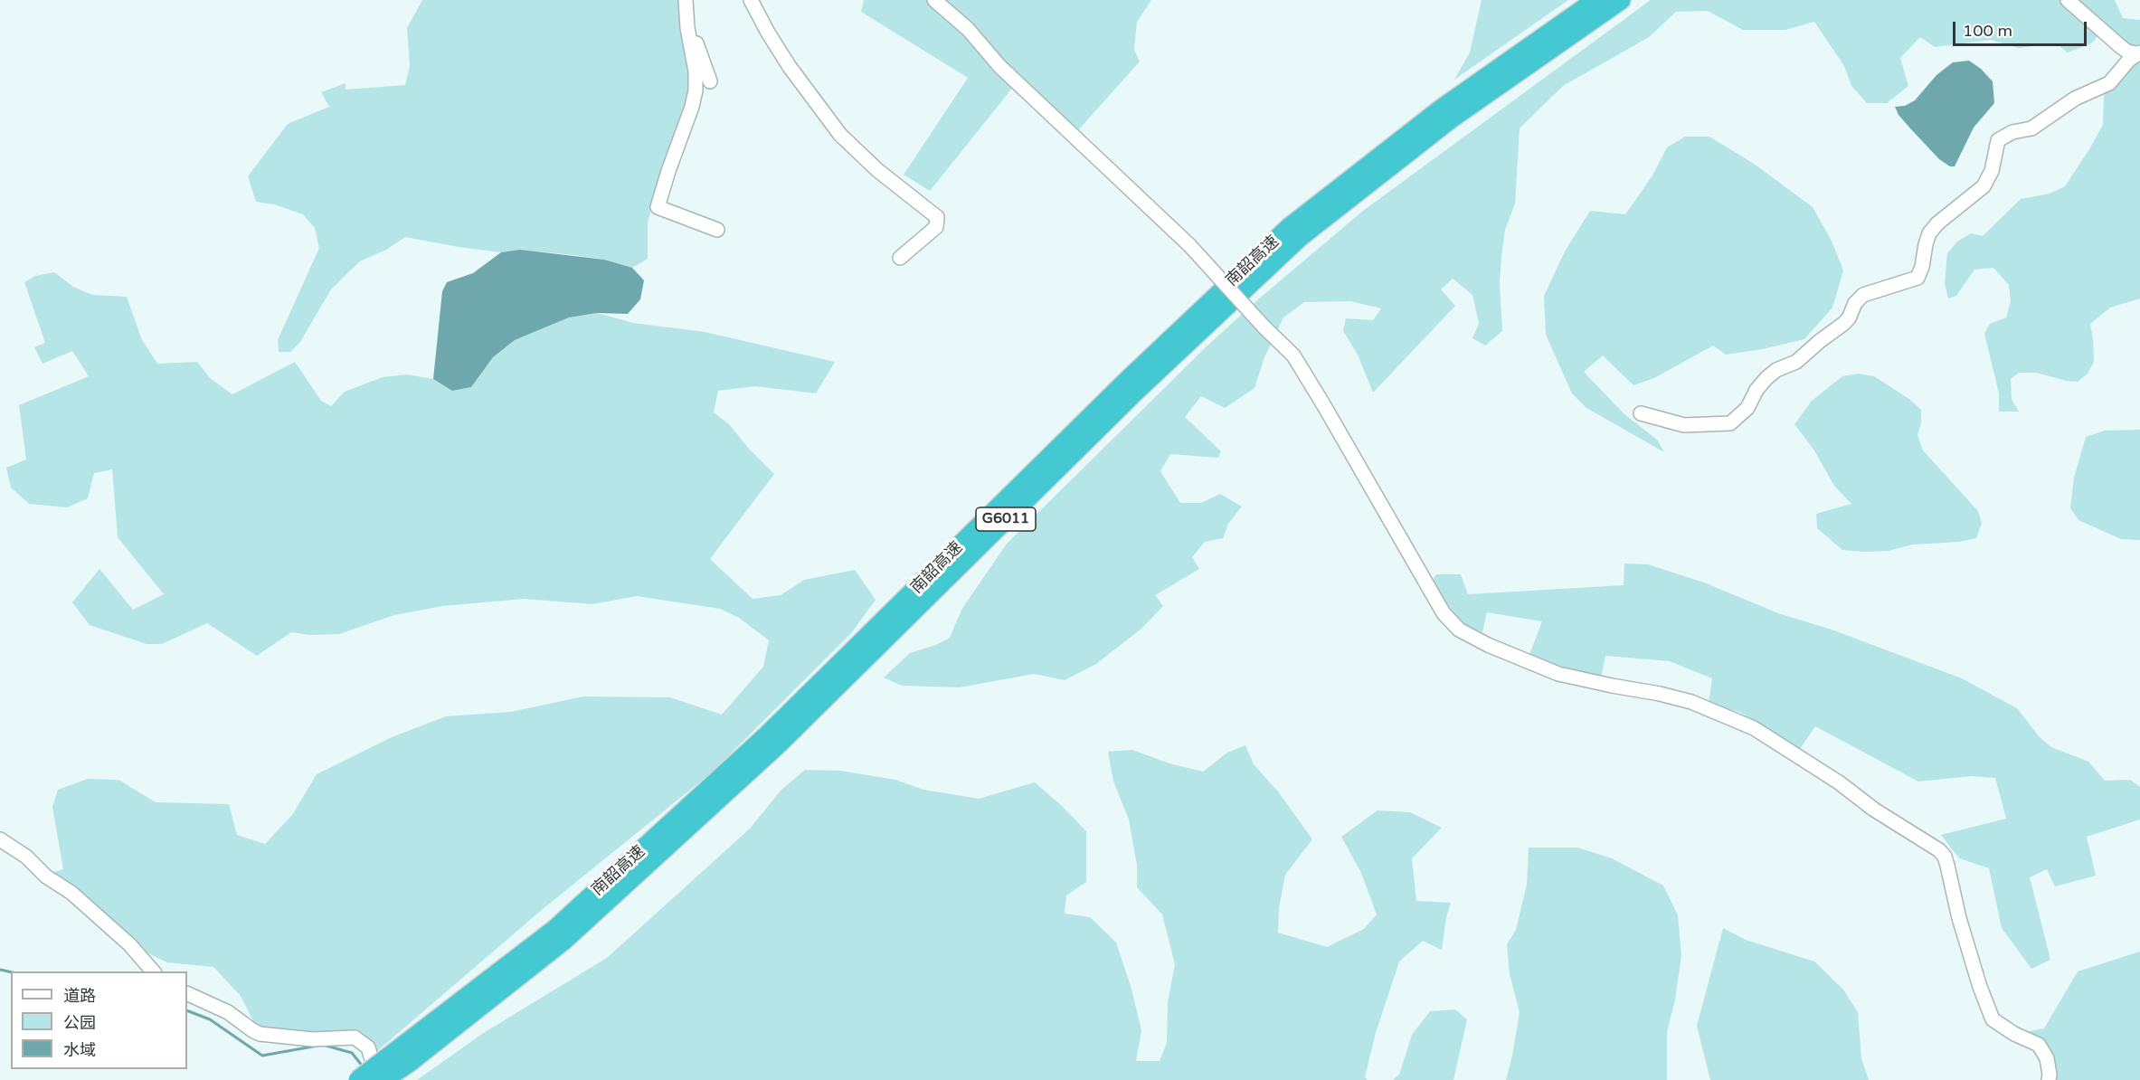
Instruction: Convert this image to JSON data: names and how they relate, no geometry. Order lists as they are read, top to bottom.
{
  "streets": {
    "highway": ["南韶高速", "G6011"]
  },
  "legend": ["道路", "公园", "水域"],
  "scale_bar": "100 m"
}
